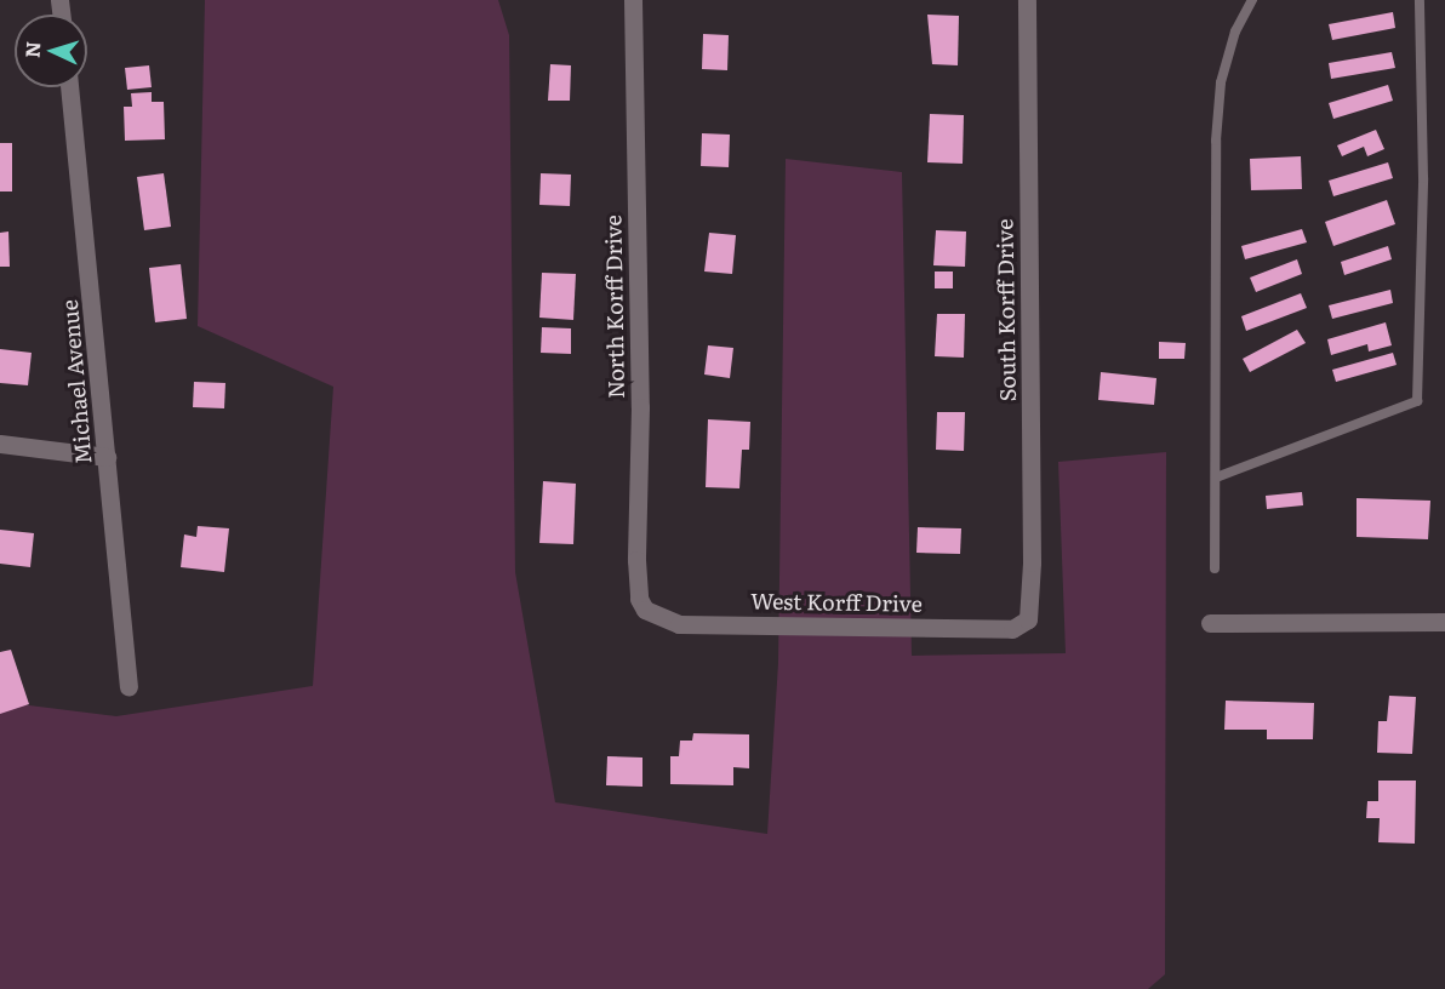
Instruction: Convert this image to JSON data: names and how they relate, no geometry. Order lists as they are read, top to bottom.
{
  "streets": {
    "street": [
      "North Korff Drive",
      "South Korff Drive",
      "Michael Avenue",
      "West Korff Drive"
    ]
  },
  "crossings": [
    ["North Korff Drive", "West Korff Drive"],
    ["South Korff Drive", "West Korff Drive"]
  ],
  "north": "left"
}
